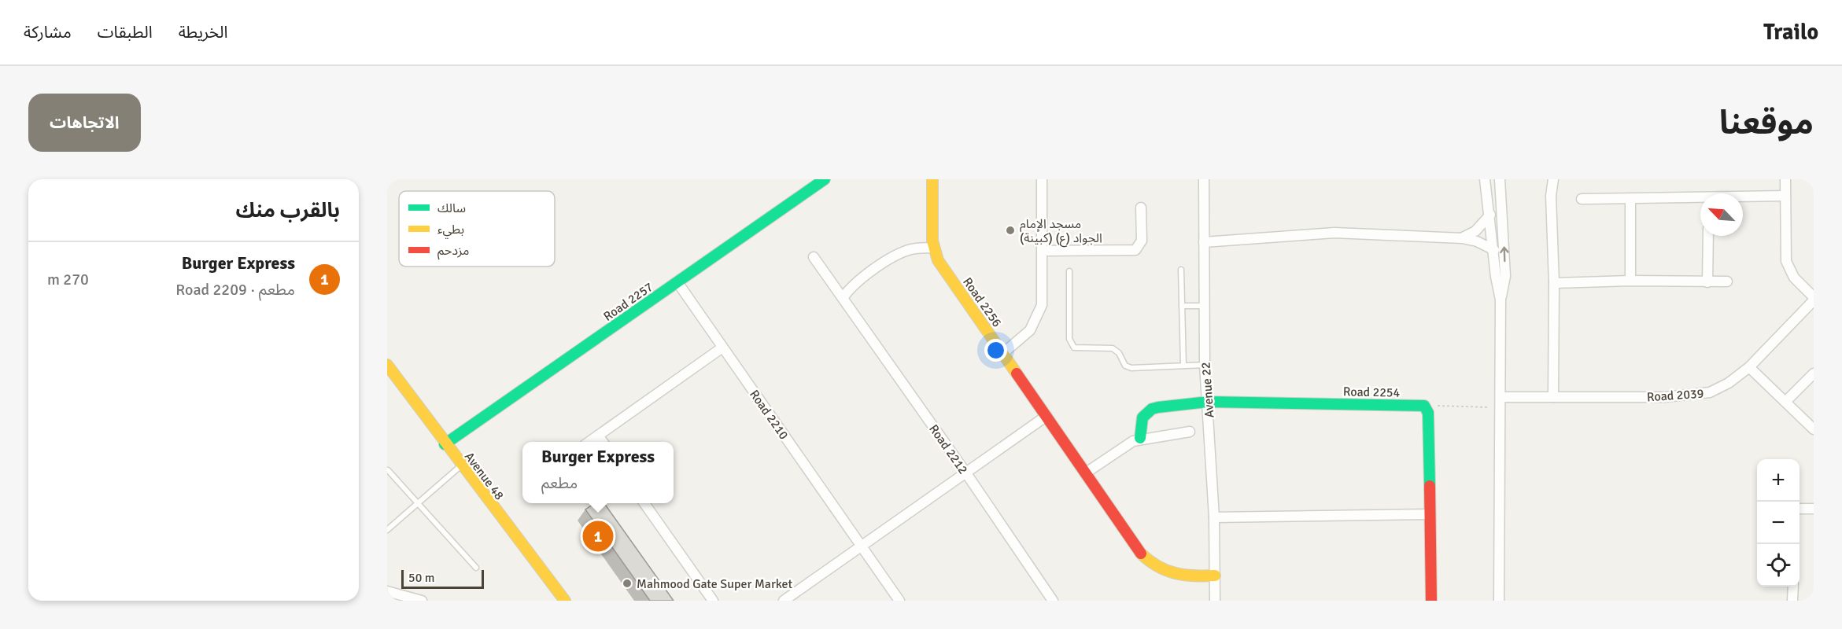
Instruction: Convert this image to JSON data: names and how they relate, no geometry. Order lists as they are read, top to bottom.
{
  "streets": {
    "street": [
      "Road 2257",
      "Road 2256",
      "Avenue 22",
      "Road 2254",
      "Road 2039",
      "Road 2210",
      "Road 2212",
      "Avenue 48"
    ]
  },
  "crossings": [
    ["Road 2257", "Road 2210"],
    ["Road 2257", "Avenue 48"],
    ["Road 2256", "Avenue 22"],
    ["Avenue 22", "Road 2254"]
  ],
  "places": ["مسجد الإمام الجواد (ع) (كبينة)", "Mahmood Gate Super Market"],
  "legend": ["سالك", "بطيء", "مزدحم"],
  "scale_bar": "50 m",
  "north": "top left",
  "page": {
    "header": "Trailo",
    "nav": ["الخريطة", "الطبقات", "مشاركة"],
    "title": "موقعنا",
    "buttons": "الاتجاهات",
    "heading": "بالقرب منك",
    "list": [
      {
        "mark": "1",
        "name": "Burger Express",
        "note": "مطعم · Road 2209",
        "value": "270 m"
      }
    ],
    "popup": ["Burger Express", "مطعم"],
    "map_buttons": ["+", "−"],
    "pins": "1",
    "scale": "50 m"
  }
}
